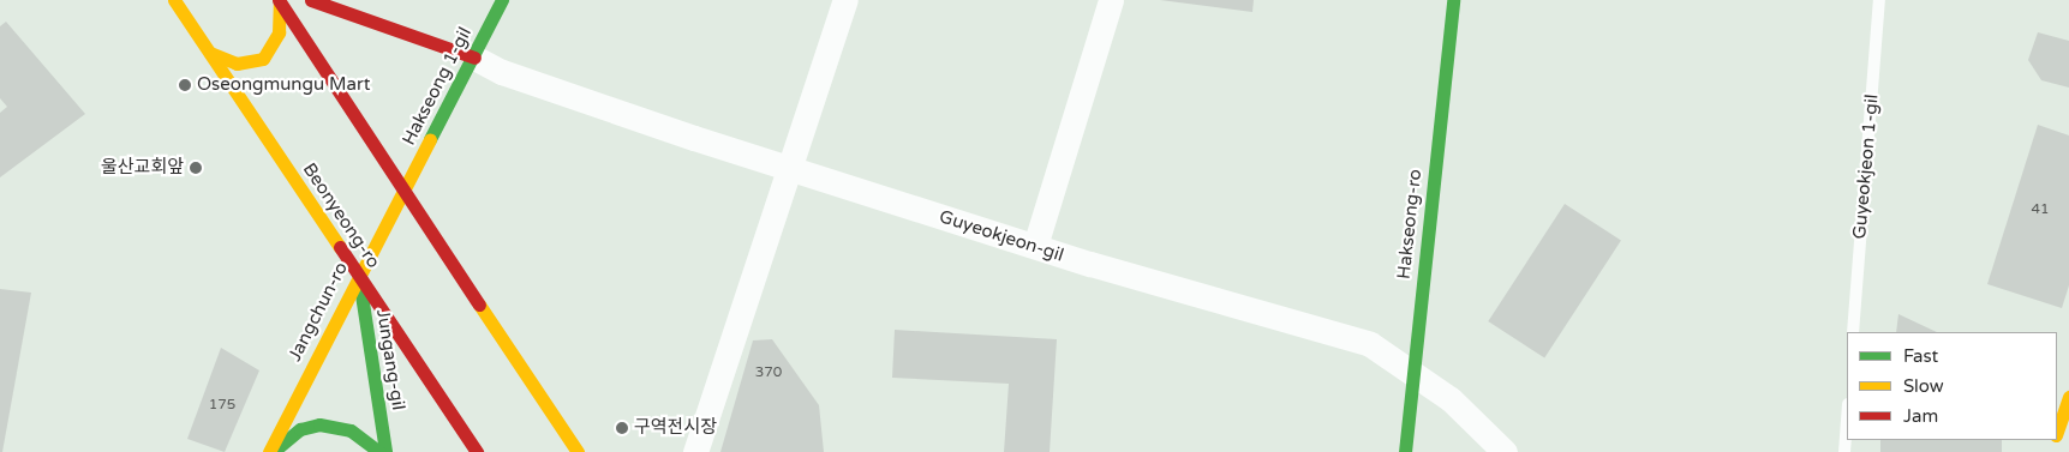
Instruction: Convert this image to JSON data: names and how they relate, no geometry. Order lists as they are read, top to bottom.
{
  "streets": {
    "main road": [
      "Hakseong 1-gil",
      "Beonyeong-ro",
      "Hakseong-ro",
      "Jangchun-ro",
      "Jungang-gil"
    ],
    "street": ["Guyeokjeon-gil"],
    "lane": ["Guyeokjeon 1-gil"]
  },
  "crossings": [
    ["Hakseong 1-gil", "Guyeokjeon-gil"],
    ["Hakseong 1-gil", "Jangchun-ro"],
    ["Beonyeong-ro", "Jangchun-ro"],
    ["Beonyeong-ro", "Jungang-gil"],
    ["Hakseong-ro", "Guyeokjeon-gil"],
    ["Jangchun-ro", "Jungang-gil"]
  ],
  "places": ["Oseongmungu Mart", "울산교회앞", "구역전시장"],
  "house_numbers": ["41", "370", "175"],
  "legend": ["Fast", "Slow", "Jam"]
}
